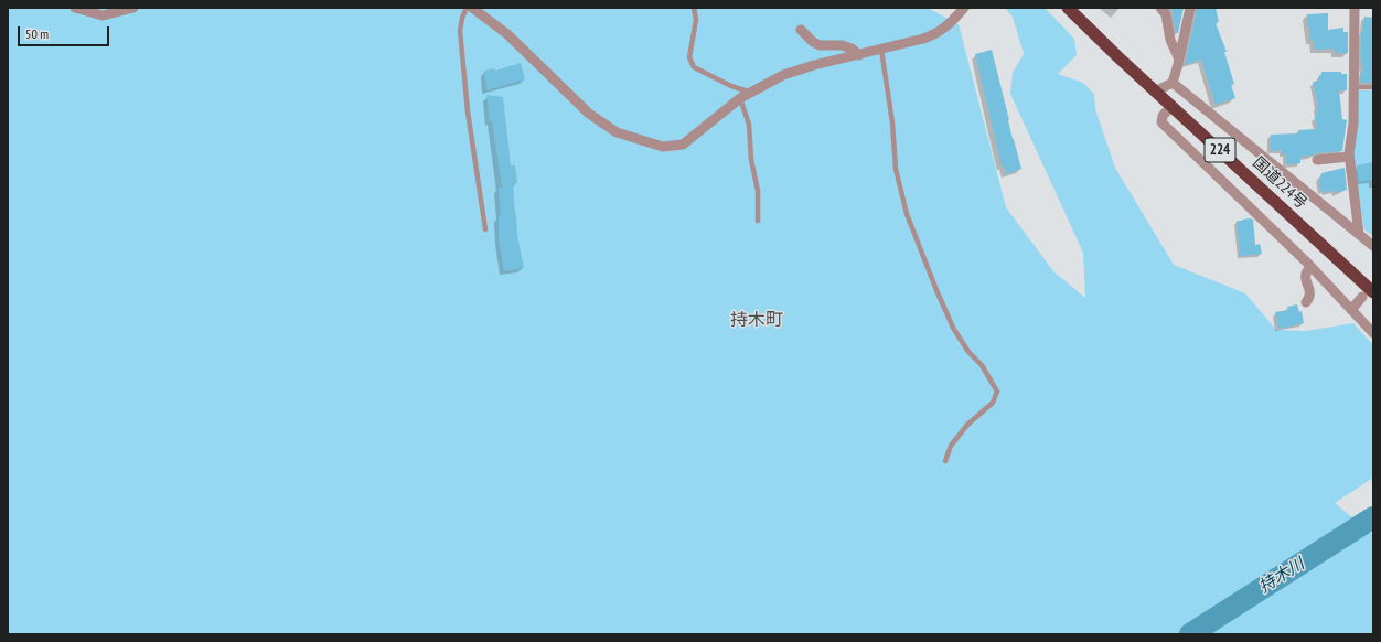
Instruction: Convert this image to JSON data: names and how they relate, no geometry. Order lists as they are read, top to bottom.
{
  "streets": {
    "highway": ["224", "国道224号"]
  },
  "districts": ["持木町"],
  "water": ["持木川"],
  "scale_bar": "50 m"
}
